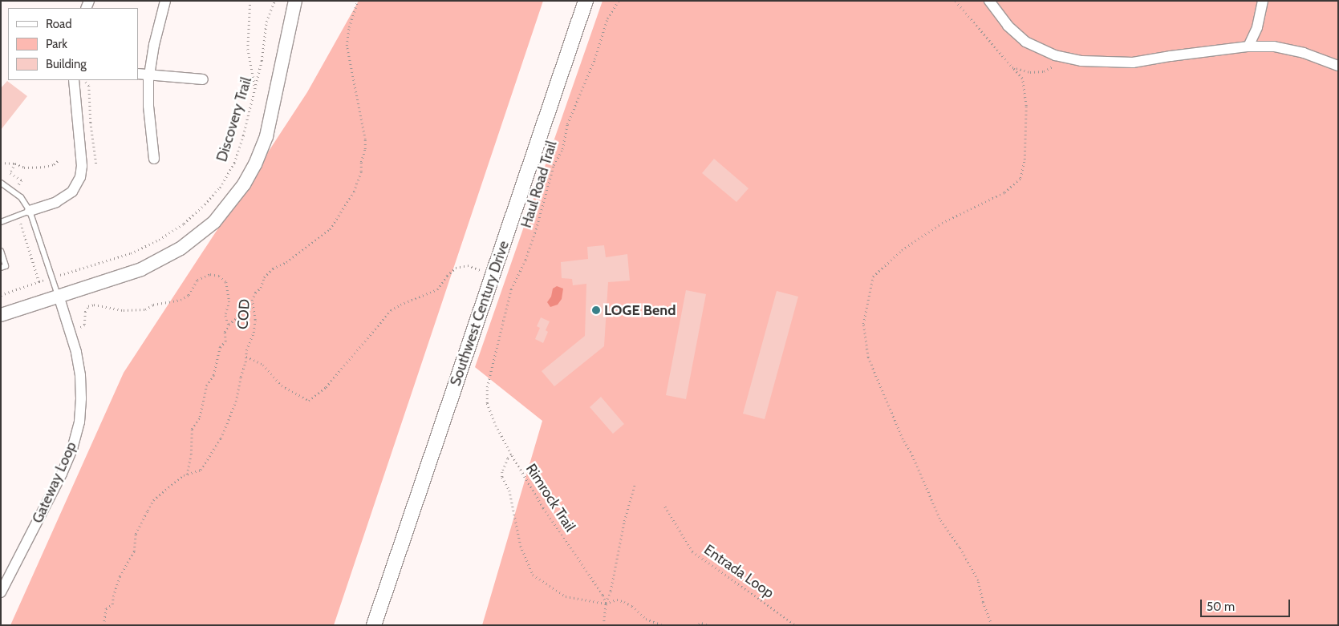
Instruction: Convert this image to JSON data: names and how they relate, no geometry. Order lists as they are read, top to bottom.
{
  "streets": {
    "main road": ["Southwest Century Drive"],
    "street": ["Gateway Loop"],
    "path": [
      "Discovery Trail",
      "Haul Road Trail",
      "COD",
      "Rimrock Trail",
      "Entrada Loop"
    ]
  },
  "crossings": [
    ["Haul Road Trail", "Rimrock Trail"]
  ],
  "places": ["LOGE Bend"],
  "legend": ["Road", "Park", "Building"],
  "scale_bar": "50 m"
}
